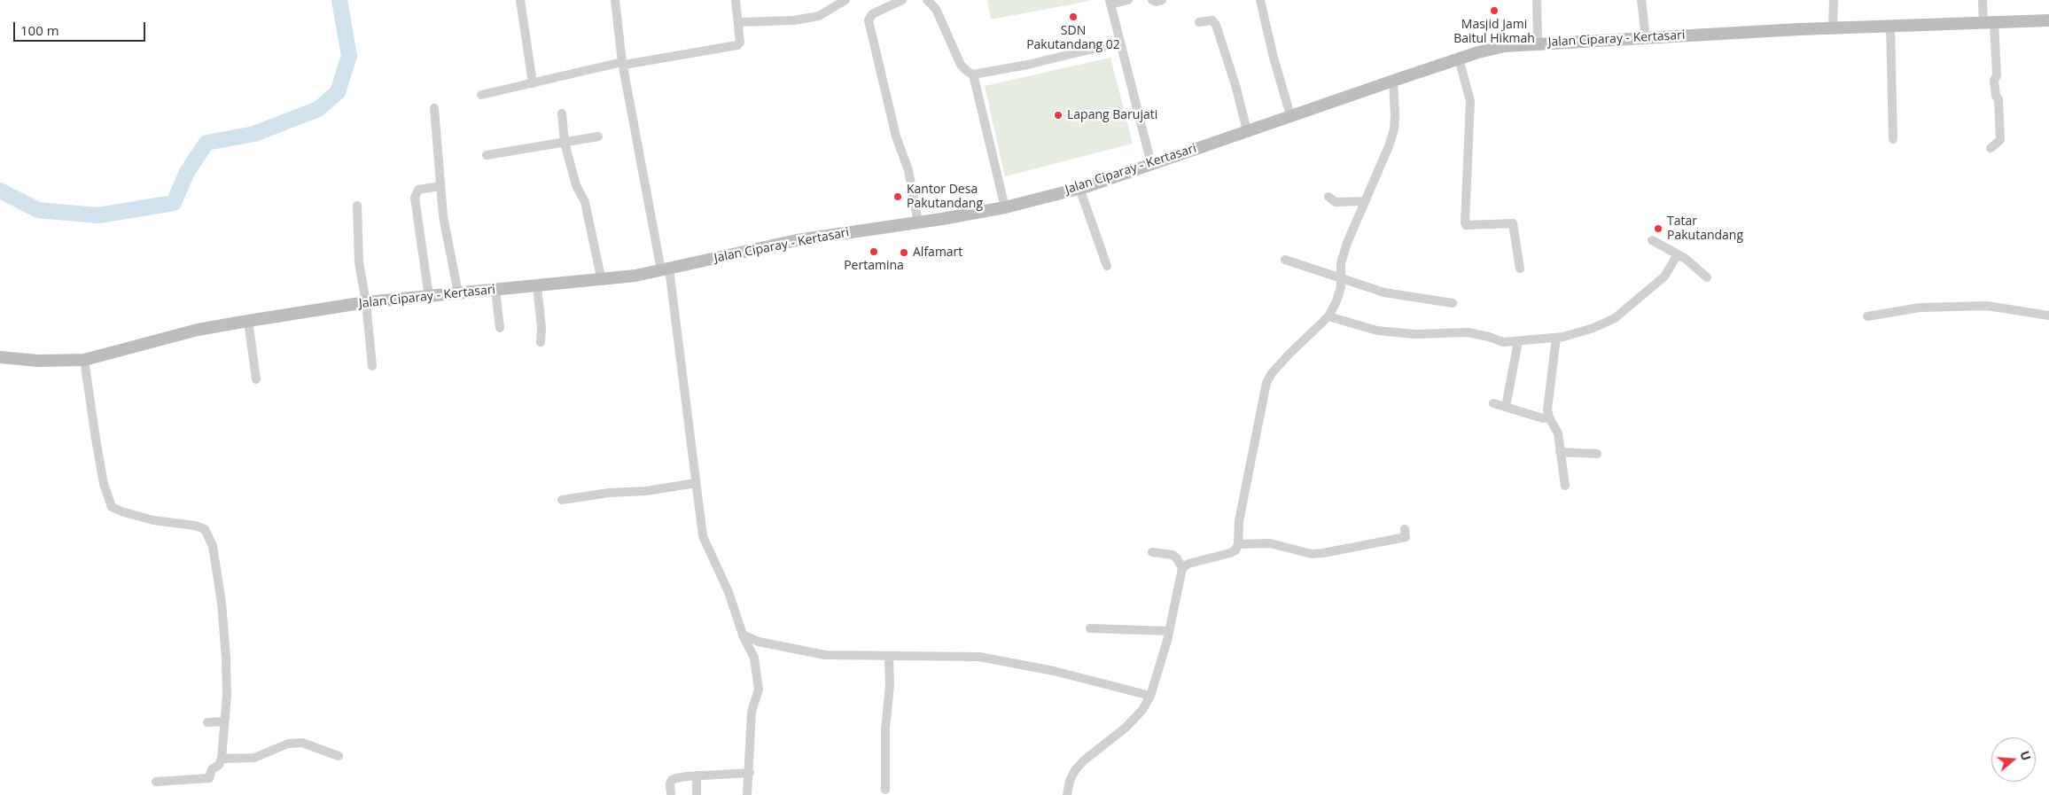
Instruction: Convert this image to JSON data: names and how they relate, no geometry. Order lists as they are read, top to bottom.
{
  "streets": {
    "main road": ["Jalan Ciparay - Kertasari"]
  },
  "places": [
    "Masjid Jami Baitul Hikmah",
    "SDN Pakutandang 02",
    "Lapang Barujati",
    "Kantor Desa Pakutandang",
    "Tatar Pakutandang",
    "Pertamina",
    "Alfamart"
  ],
  "scale_bar": "100 m",
  "north": "right"
}
